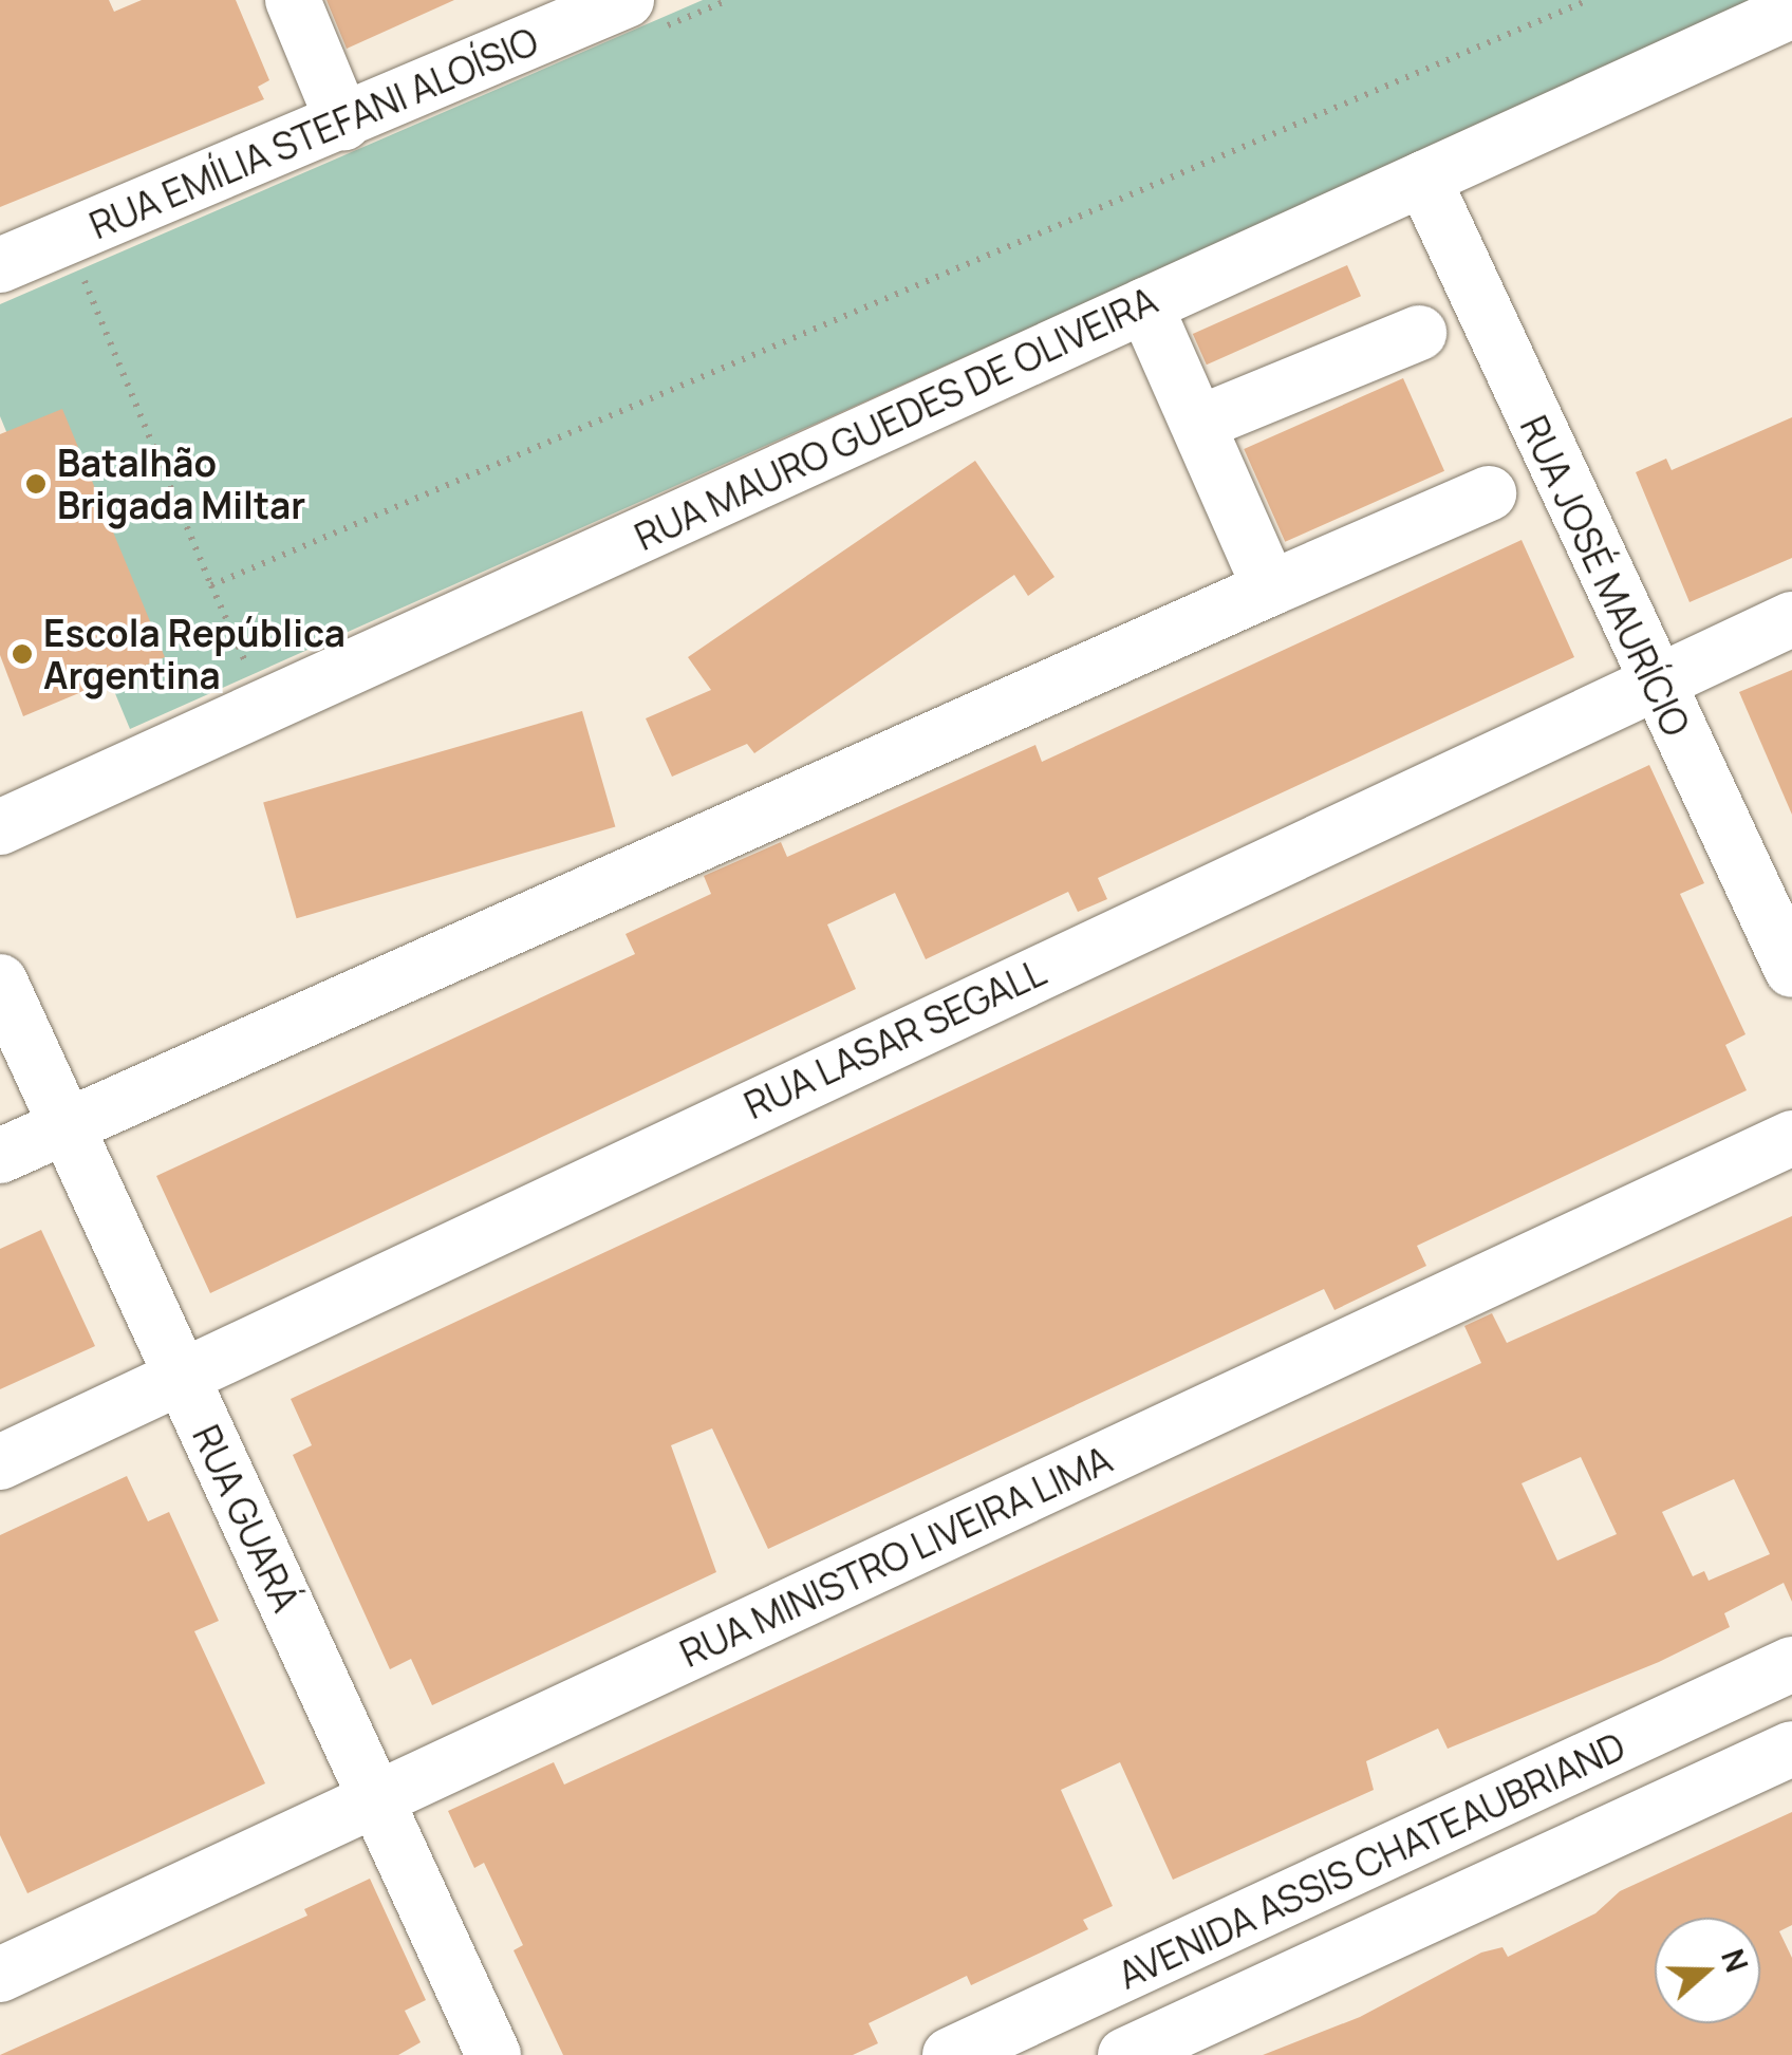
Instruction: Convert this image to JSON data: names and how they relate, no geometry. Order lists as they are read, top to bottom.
{
  "streets": {
    "street": [
      "RUA EMÍLIA STEFANI ALOÍSIO",
      "RUA MAURO GUEDES DE OLIVEIRA",
      "RUA JOSÉ MAURÍCIO",
      "RUA LASAR SEGALL",
      "RUA GUARÁ",
      "RUA MINISTRO LIVEIRA LIMA",
      "AVENIDA ASSIS CHATEAUBRIAND"
    ]
  },
  "crossings": [
    ["RUA MAURO GUEDES DE OLIVEIRA", "RUA JOSÉ MAURÍCIO"],
    ["RUA JOSÉ MAURÍCIO", "RUA LASAR SEGALL"],
    ["RUA LASAR SEGALL", "RUA GUARÁ"],
    ["RUA GUARÁ", "RUA MINISTRO LIVEIRA LIMA"]
  ],
  "places": ["Batalhão Brigada Miltar", "Escola República Argentina"],
  "north": "right"
}
